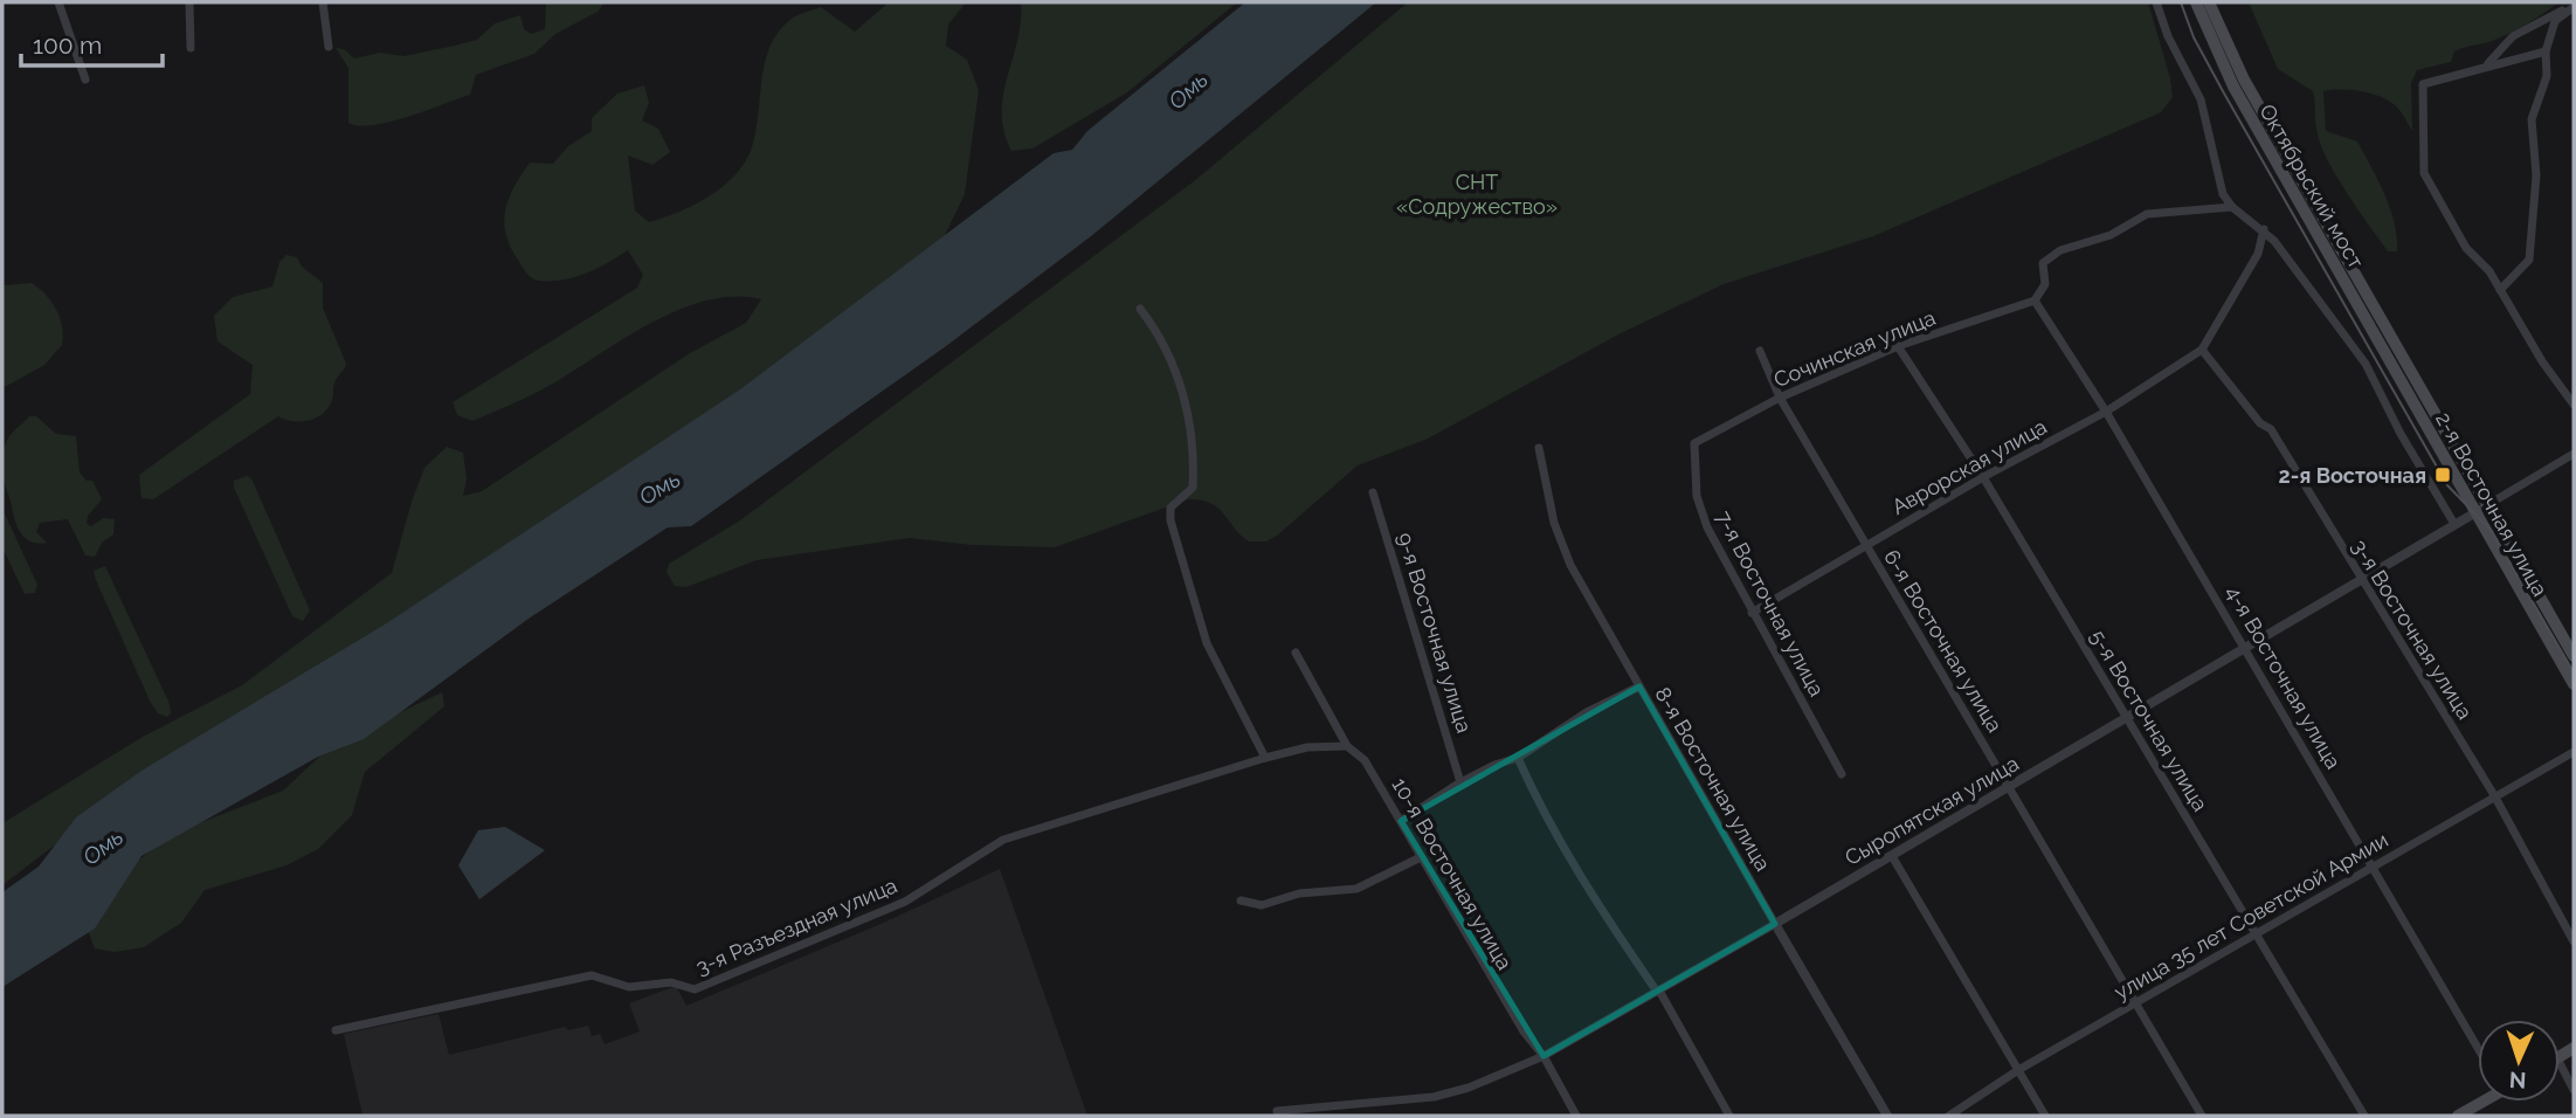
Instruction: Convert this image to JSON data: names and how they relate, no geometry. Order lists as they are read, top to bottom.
{
  "streets": {
    "main road": ["Октябрьский мост", "2-я Восточная улица"],
    "street": [
      "Сочинская улица",
      "Аврорская улица",
      "7-я Восточная улица",
      "3-я Восточная улица",
      "9-я Восточная улица",
      "6-я Восточная улица",
      "4-я Восточная улица",
      "5-я Восточная улица",
      "8-я Восточная улица",
      "Сыропятская улица",
      "10-я Восточная улица",
      "улица 35 лет Советской Армии",
      "3-я Разъездная улица"
    ]
  },
  "crossings": [
    ["Октябрьский мост", "2-я Восточная улица"],
    ["Сочинская улица", "7-я Восточная улица"],
    ["Сочинская улица", "6-я Восточная улица"],
    ["Сочинская улица", "4-я Восточная улица"],
    ["Сочинская улица", "5-я Восточная улица"],
    ["Аврорская улица", "7-я Восточная улица"],
    ["Аврорская улица", "3-я Восточная улица"],
    ["Аврорская улица", "6-я Восточная улица"],
    ["Аврорская улица", "4-я Восточная улица"],
    ["Аврорская улица", "5-я Восточная улица"],
    ["2-я Восточная улица", "Сыропятская улица"],
    ["3-я Восточная улица", "Сыропятская улица"],
    ["3-я Восточная улица", "улица 35 лет Советской Армии"],
    ["6-я Восточная улица", "Сыропятская улица"],
    ["6-я Восточная улица", "улица 35 лет Советской Армии"],
    ["4-я Восточная улица", "Сыропятская улица"],
    ["4-я Восточная улица", "улица 35 лет Советской Армии"],
    ["5-я Восточная улица", "Сыропятская улица"],
    ["5-я Восточная улица", "улица 35 лет Советской Армии"],
    ["8-я Восточная улица", "Сыропятская улица"],
    ["Сыропятская улица", "10-я Восточная улица"],
    ["10-я Восточная улица", "3-я Разъездная улица"]
  ],
  "water": ["Омь"],
  "parks": ["СНТ «Содружество»"],
  "places": {
    "transit": ["2-я Восточная"]
  },
  "scale_bar": "100 m",
  "north": "bottom"
}
